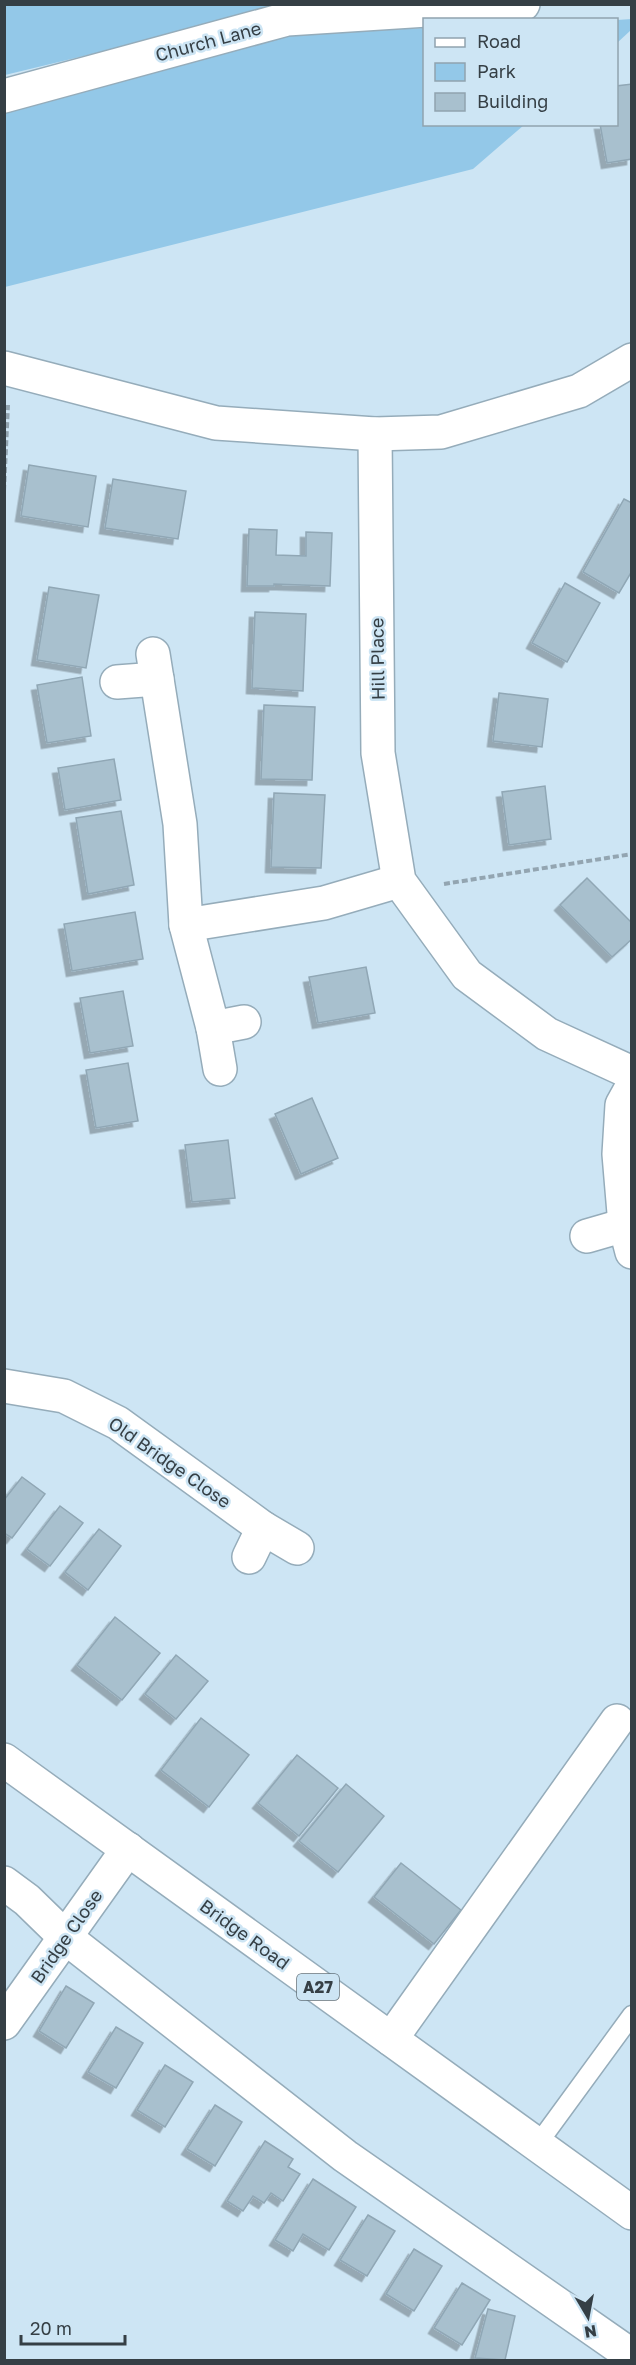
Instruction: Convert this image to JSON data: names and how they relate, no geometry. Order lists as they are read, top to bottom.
{
  "streets": {
    "street": [
      "Church Lane",
      "Hill Place",
      "Old Bridge Close",
      "Bridge Road",
      "Bridge Close",
      "A27"
    ]
  },
  "crossings": [
    ["Bridge Road", "Bridge Close"]
  ],
  "legend": ["Road", "Park", "Building"],
  "scale_bar": "20 m",
  "north": "bottom"
}
